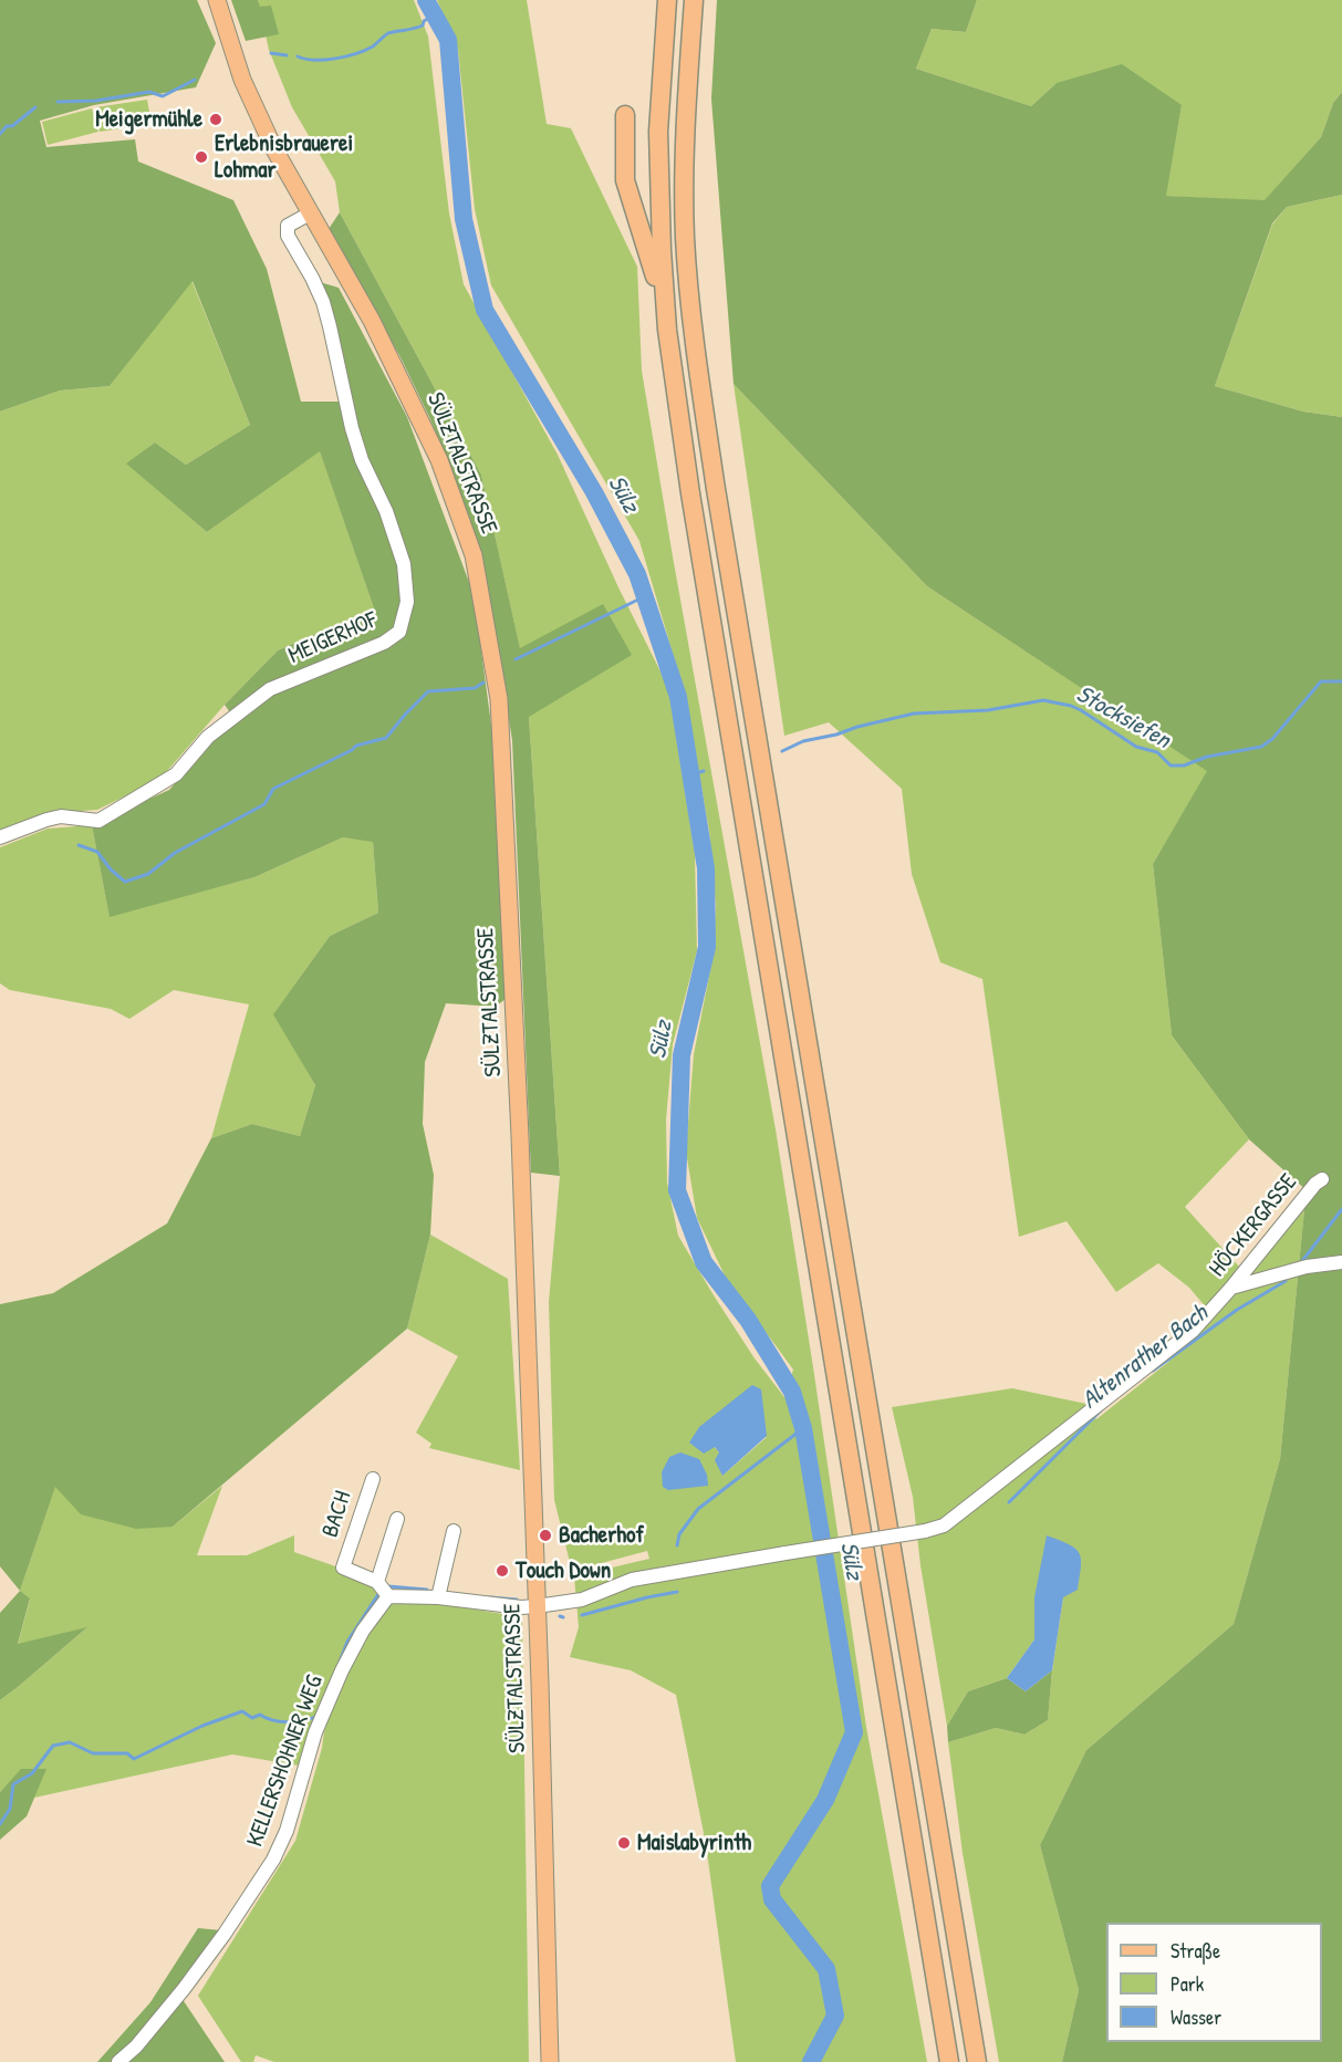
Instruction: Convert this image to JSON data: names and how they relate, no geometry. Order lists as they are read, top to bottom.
{
  "streets": {
    "main road": ["SÜLZTALSTRASSE"],
    "street": [
      "MEIGERHOF",
      "HÖCKERGASSE",
      "BACH",
      "KELLERSHOHNER WEG"
    ]
  },
  "crossings": [
    ["SÜLZTALSTRASSE", "MEIGERHOF"],
    ["SÜLZTALSTRASSE", "HÖCKERGASSE"],
    ["BACH", "KELLERSHOHNER WEG"]
  ],
  "water": ["Sülz", "Stocksiefen", "Altenrather Bach"],
  "places": [
    "Meigermühle",
    "Erlebnisbrauerei Lohmar",
    "Bacherhof",
    "Touch Down",
    "Maislabyrinth"
  ],
  "legend": ["Straße", "Park", "Wasser"]
}
